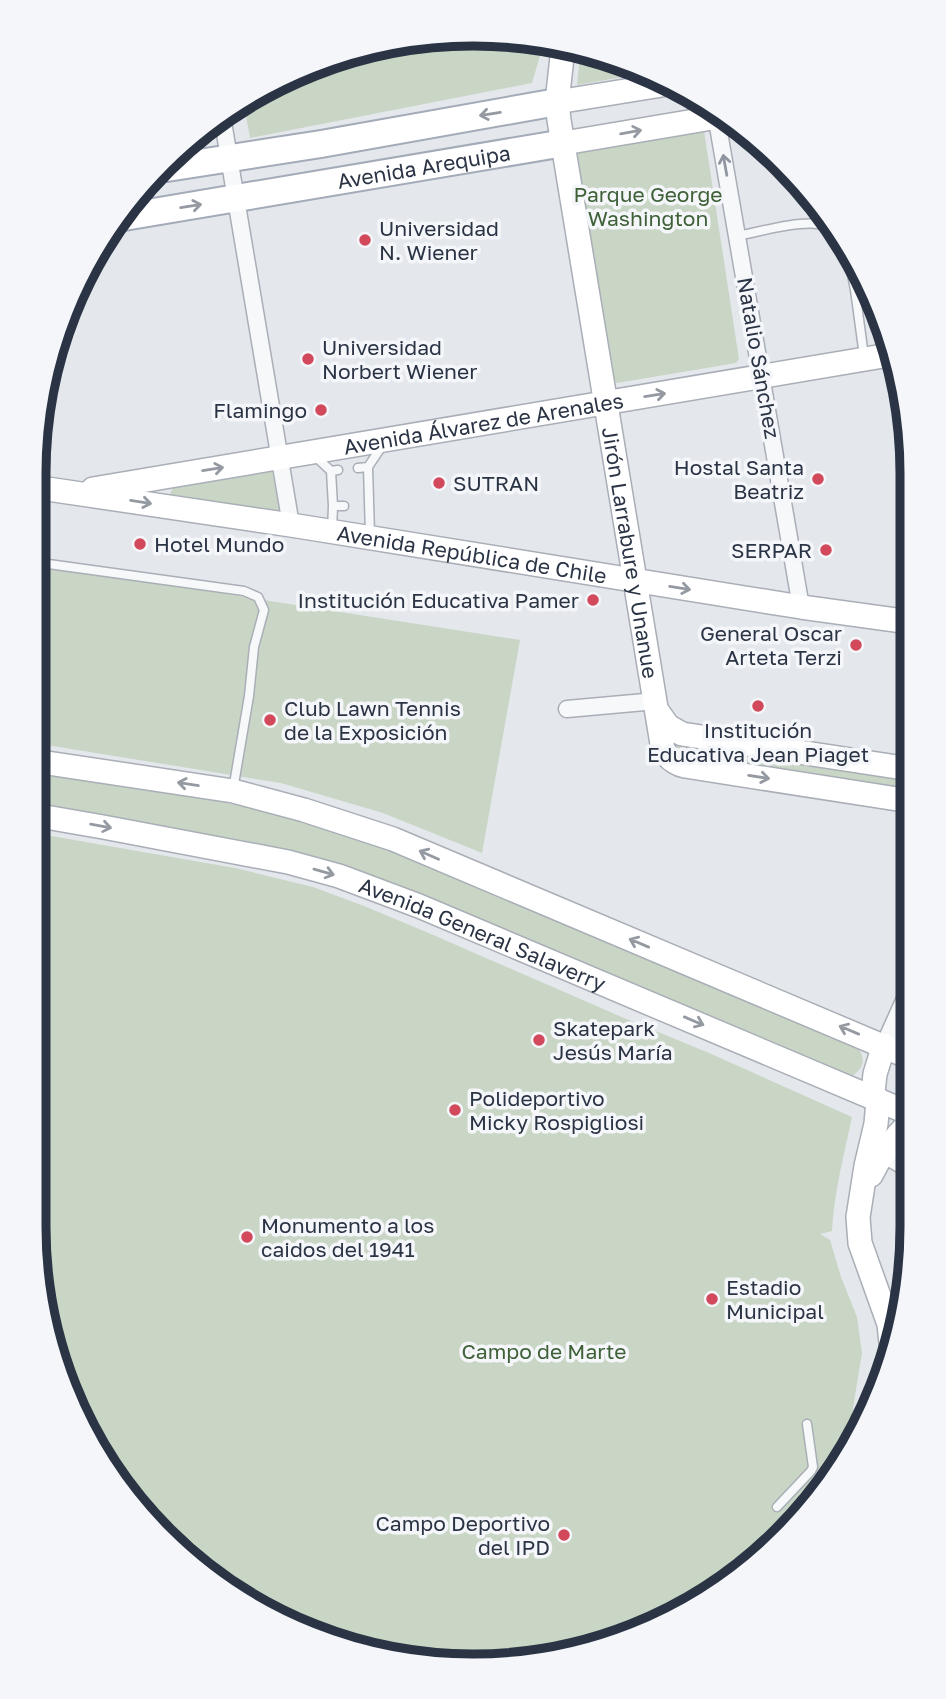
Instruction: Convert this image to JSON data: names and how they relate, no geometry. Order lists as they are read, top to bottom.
{
  "streets": {
    "main road": [
      "Avenida Arequipa",
      "Avenida Álvarez de Arenales",
      "Jirón Larrabure y Unanue",
      "Avenida República de Chile",
      "Avenida General Salaverry"
    ],
    "street": ["Natalio Sánchez"]
  },
  "crossings": [
    ["Avenida Arequipa", "Jirón Larrabure y Unanue"],
    ["Natalio Sánchez", "Avenida Álvarez de Arenales"],
    ["Natalio Sánchez", "Avenida República de Chile"],
    ["Avenida Álvarez de Arenales", "Jirón Larrabure y Unanue"],
    ["Avenida Álvarez de Arenales", "Avenida República de Chile"],
    ["Jirón Larrabure y Unanue", "Avenida República de Chile"]
  ],
  "one_way": ["Avenida Álvarez de Arenales"],
  "parks": ["Parque George Washington", "Campo de Marte"],
  "places": [
    "Universidad N. Wiener",
    "Universidad Norbert Wiener",
    "Flamingo",
    "Hostal Santa Beatriz",
    "SUTRAN",
    "Hotel Mundo",
    "SERPAR",
    "Institución Educativa Pamer",
    "General Oscar Arteta Terzi",
    "Institución Educativa Jean Piaget",
    "Club Lawn Tennis de la Exposición",
    "Skatepark Jesús María",
    "Polideportivo Micky Rospigliosi",
    "Monumento a los caidos del 1941",
    "Estadio Municipal",
    "Campo Deportivo del IPD"
  ]
}
